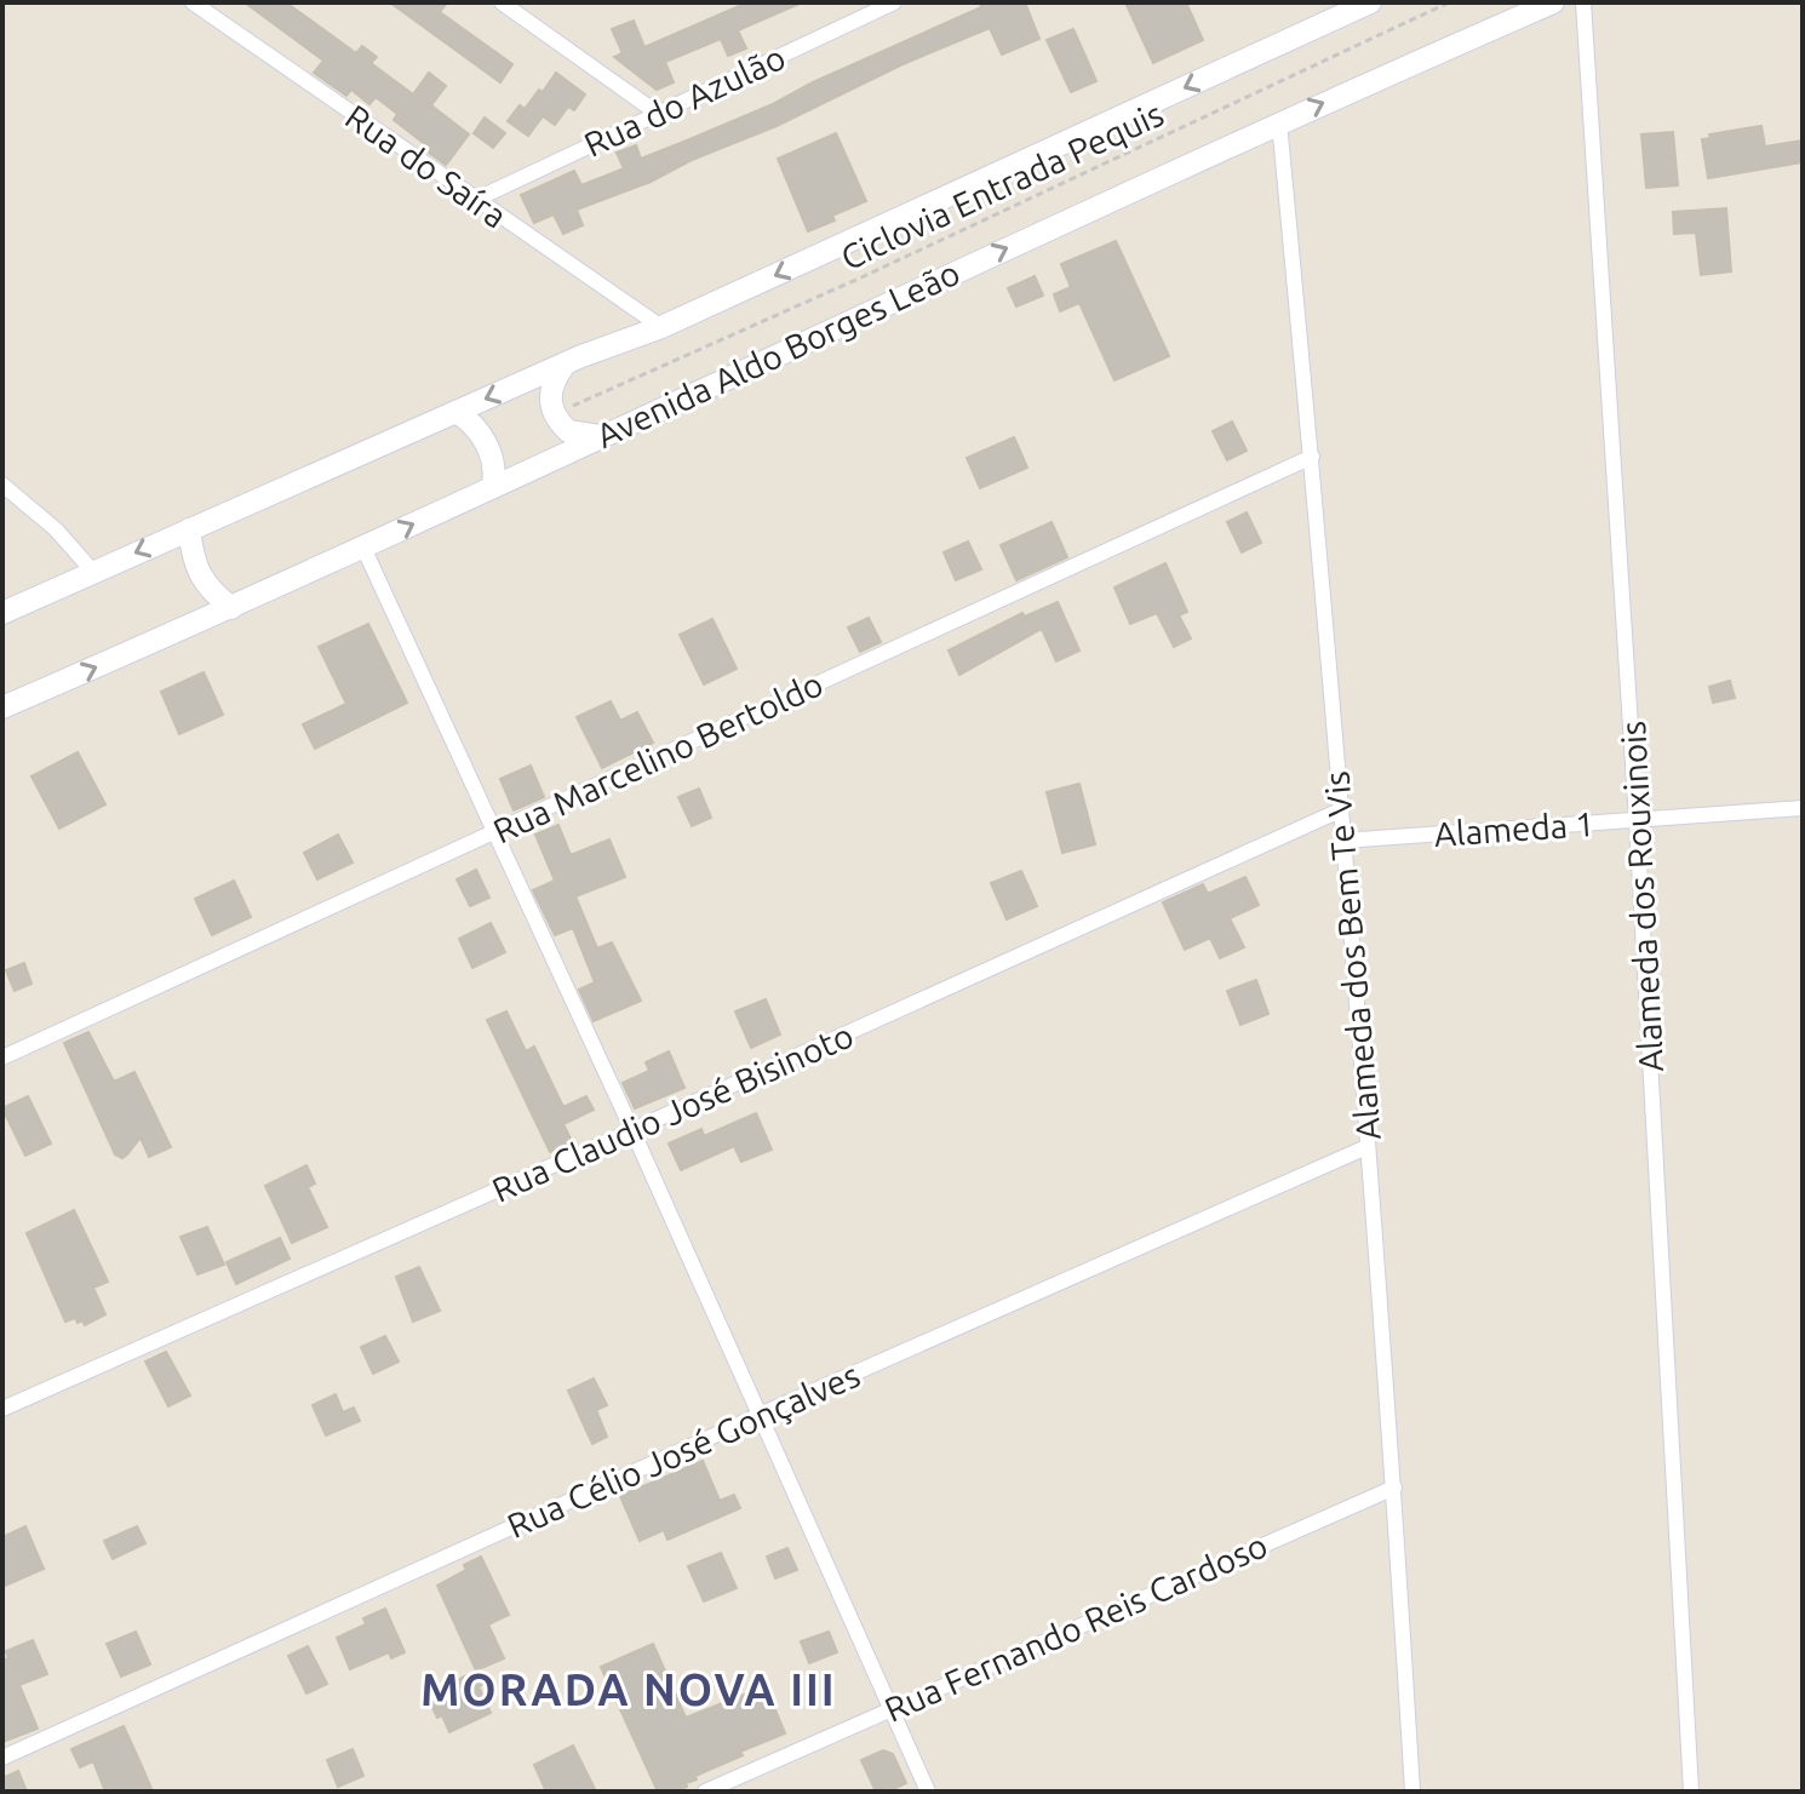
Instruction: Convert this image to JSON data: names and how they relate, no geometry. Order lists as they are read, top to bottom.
{
  "streets": {
    "street": [
      "Rua do Azulão",
      "Rua do Saíra",
      "Avenida Aldo Borges Leão",
      "Rua Marcelino Bertoldo",
      "Alameda 1",
      "Alameda dos Rouxinois",
      "Alameda dos Bem Te Vis",
      "Rua Claudio José Bisinoto",
      "Rua Célio José Gonçalves",
      "Rua Fernando Reis Cardoso"
    ],
    "path": ["Ciclovia Entrada Pequis"]
  },
  "crossings": [
    ["Rua do Azulão", "Rua do Saíra"],
    ["Avenida Aldo Borges Leão", "Alameda dos Bem Te Vis"],
    ["Rua Marcelino Bertoldo", "Alameda dos Bem Te Vis"],
    ["Alameda 1", "Alameda dos Rouxinois"],
    ["Alameda 1", "Alameda dos Bem Te Vis"],
    ["Alameda dos Bem Te Vis", "Rua Claudio José Bisinoto"],
    ["Alameda dos Bem Te Vis", "Rua Célio José Gonçalves"],
    ["Alameda dos Bem Te Vis", "Rua Fernando Reis Cardoso"]
  ],
  "districts": ["MORADA NOVA III"]
}
